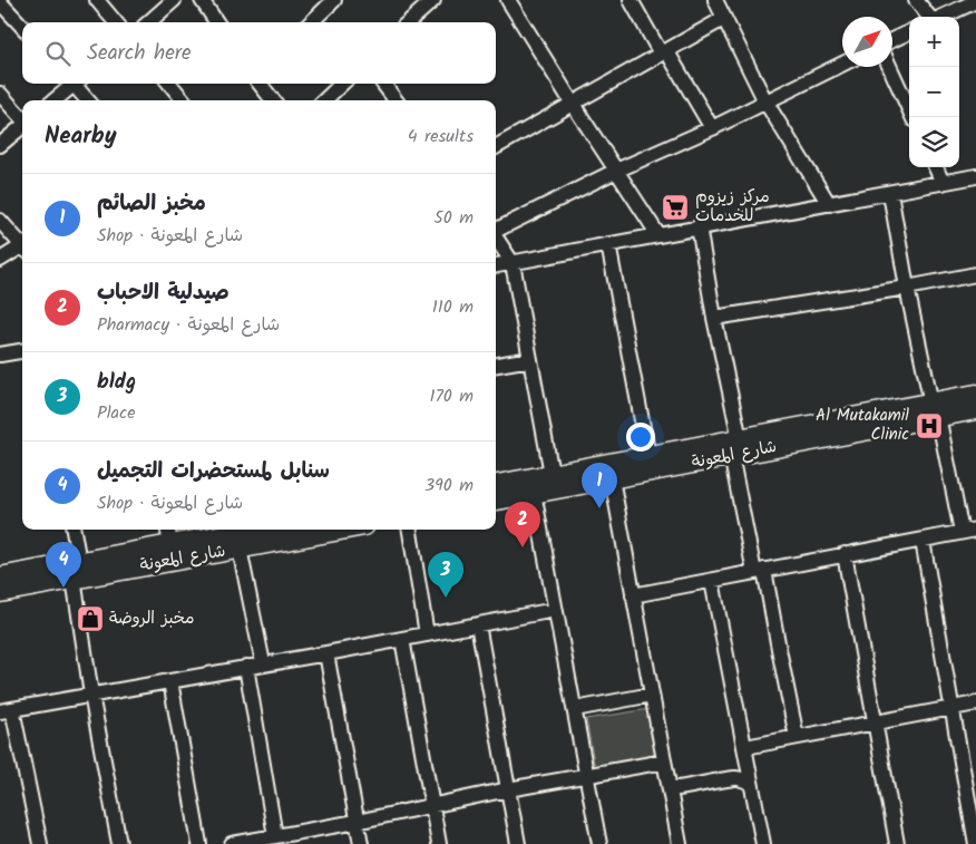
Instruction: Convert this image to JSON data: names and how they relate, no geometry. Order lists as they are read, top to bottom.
{
  "streets": {
    "highway": ["شارع المعونة"]
  },
  "places": {
    "supermarket": ["مركز زيزوم للخدمات"],
    "hospital": ["Al Mutakamil Clinic"],
    "shop": ["مخبز الروضة"]
  },
  "north": "top right",
  "page": {
    "map_buttons": ["+", "−"],
    "search": "Search here",
    "heading": ["Nearby", "4 results"],
    "list": [
      {
        "mark": "1",
        "name": "مخبز الصائم",
        "note": "Shop · شارع المعونة",
        "value": "50 m"
      },
      {
        "mark": "2",
        "name": "صيدلية الاحباب",
        "note": "Pharmacy · شارع المعونة",
        "value": "110 m"
      },
      {
        "mark": "3",
        "name": "bldg",
        "note": "Place",
        "value": "170 m"
      },
      {
        "mark": "4",
        "name": "سنابل لمستحضرات التجميل",
        "note": "Shop · شارع المعونة",
        "value": "390 m"
      }
    ],
    "pins": [
      "1",
      "2",
      "4",
      "3"
    ]
  }
}
